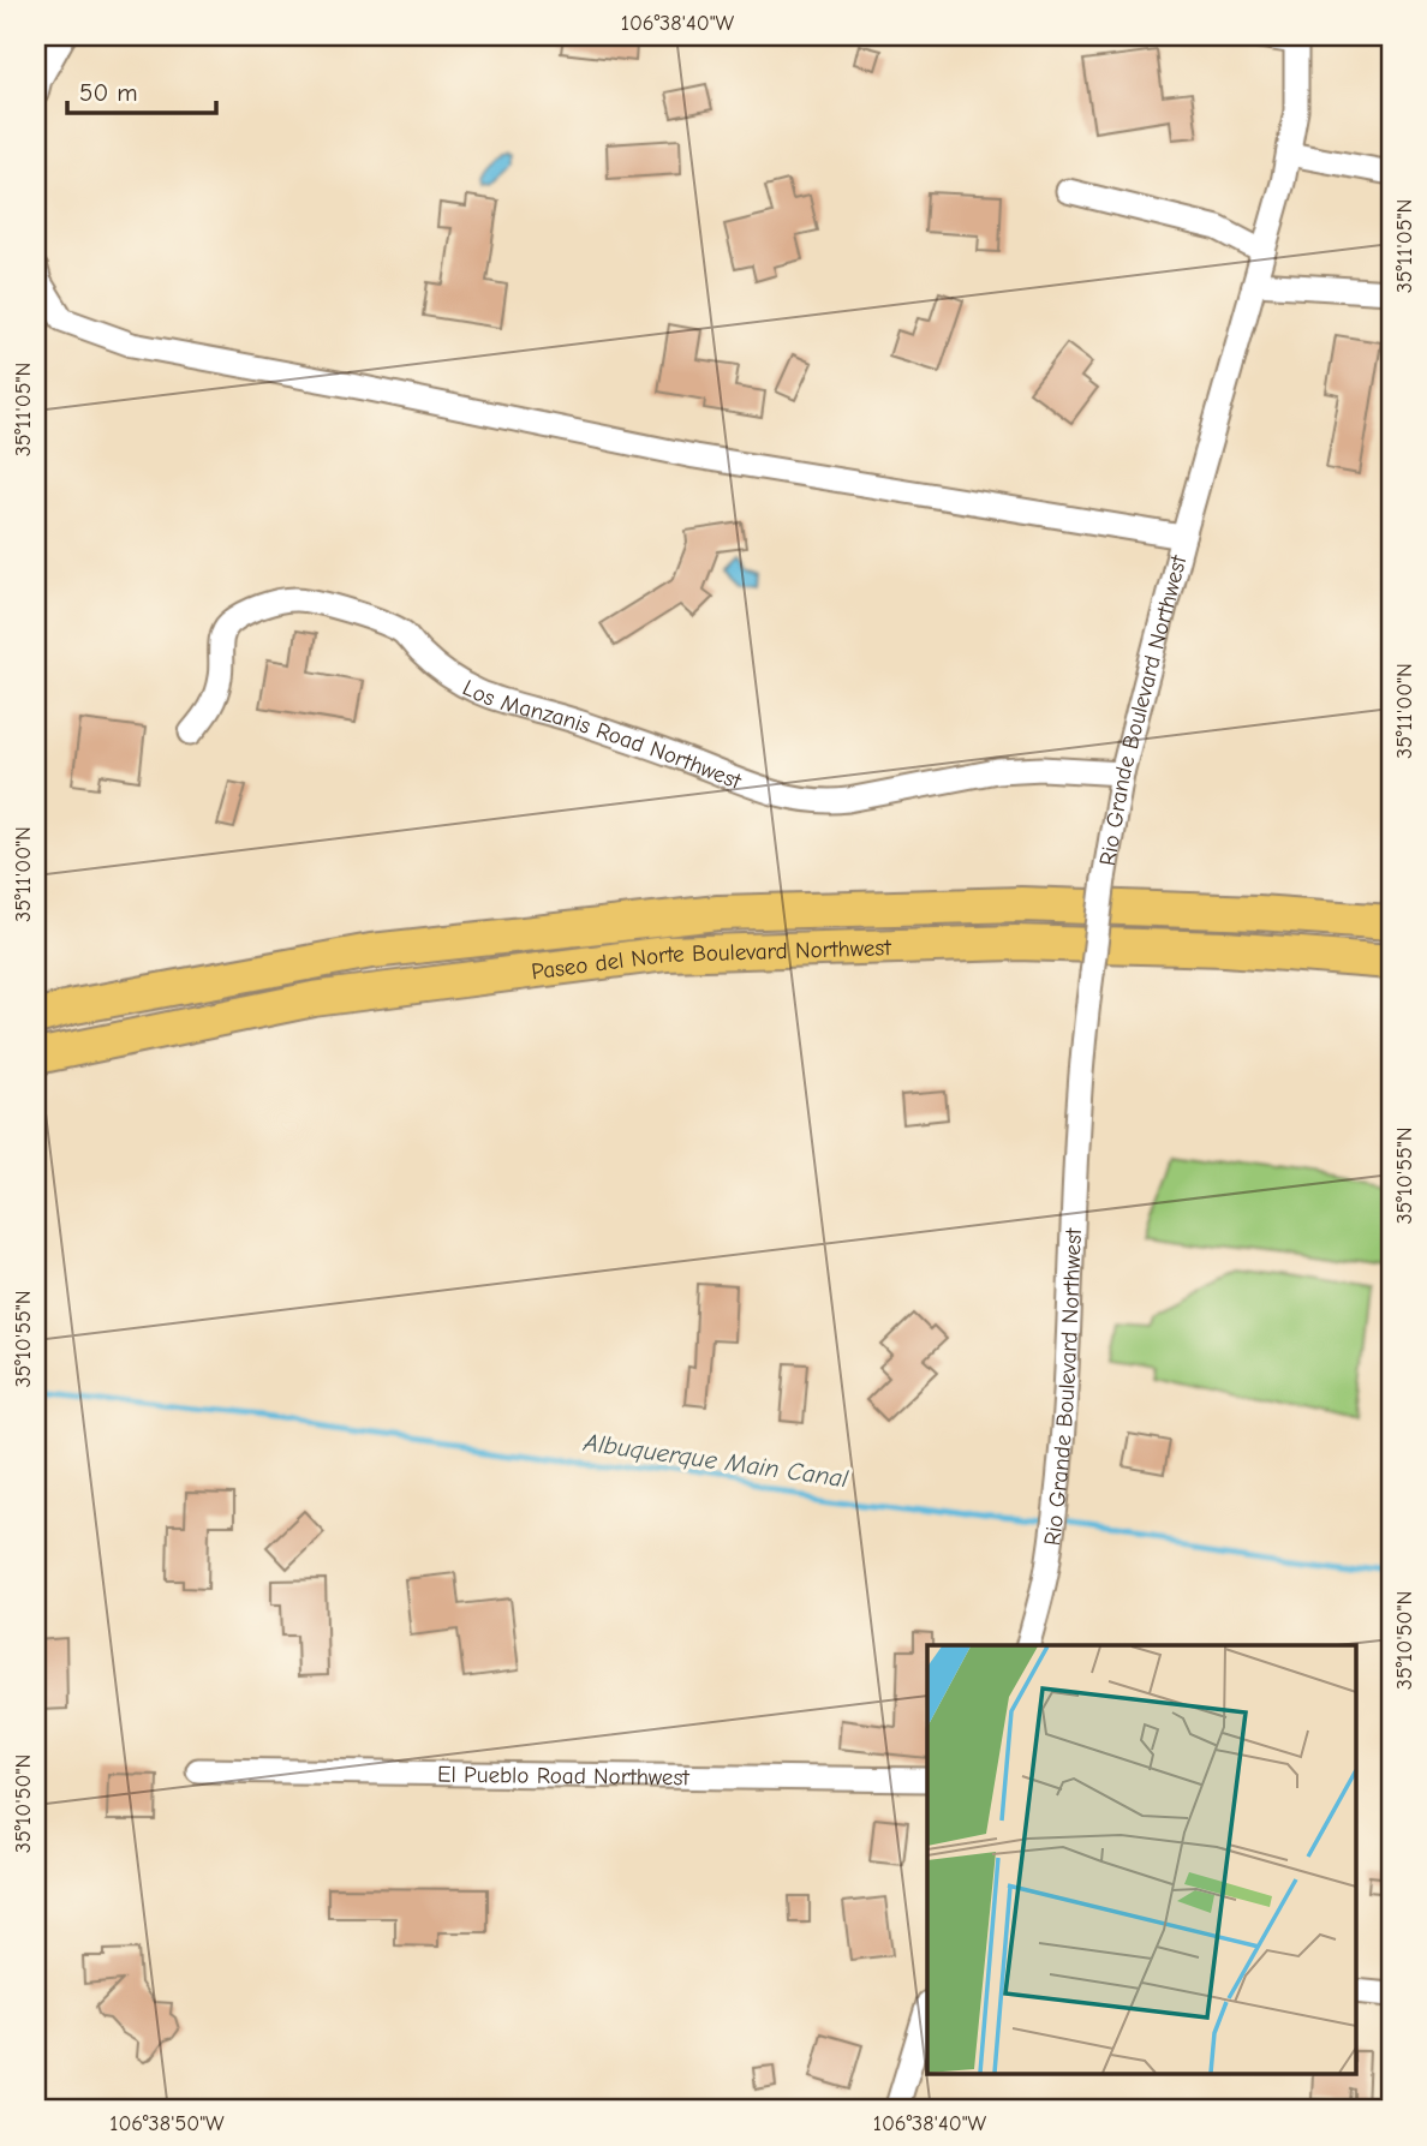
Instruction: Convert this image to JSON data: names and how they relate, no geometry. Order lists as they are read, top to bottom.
{
  "streets": {
    "highway": ["Paseo del Norte Boulevard Northwest"],
    "street": ["Rio Grande Boulevard Northwest", "Los Manzanis Road Northwest", "El Pueblo Road Northwest"]
  },
  "crossings": [
    ["Rio Grande Boulevard Northwest", "Los Manzanis Road Northwest"]
  ],
  "water": ["Albuquerque Main Canal"],
  "scale_bar": "50 m",
  "coordinates": [
    "106°38'40\"W",
    "35°11'05\"N",
    "35°11'00\"N",
    "35°10'55\"N",
    "35°10'50\"N",
    "106°38'50\"W"
  ]
}
